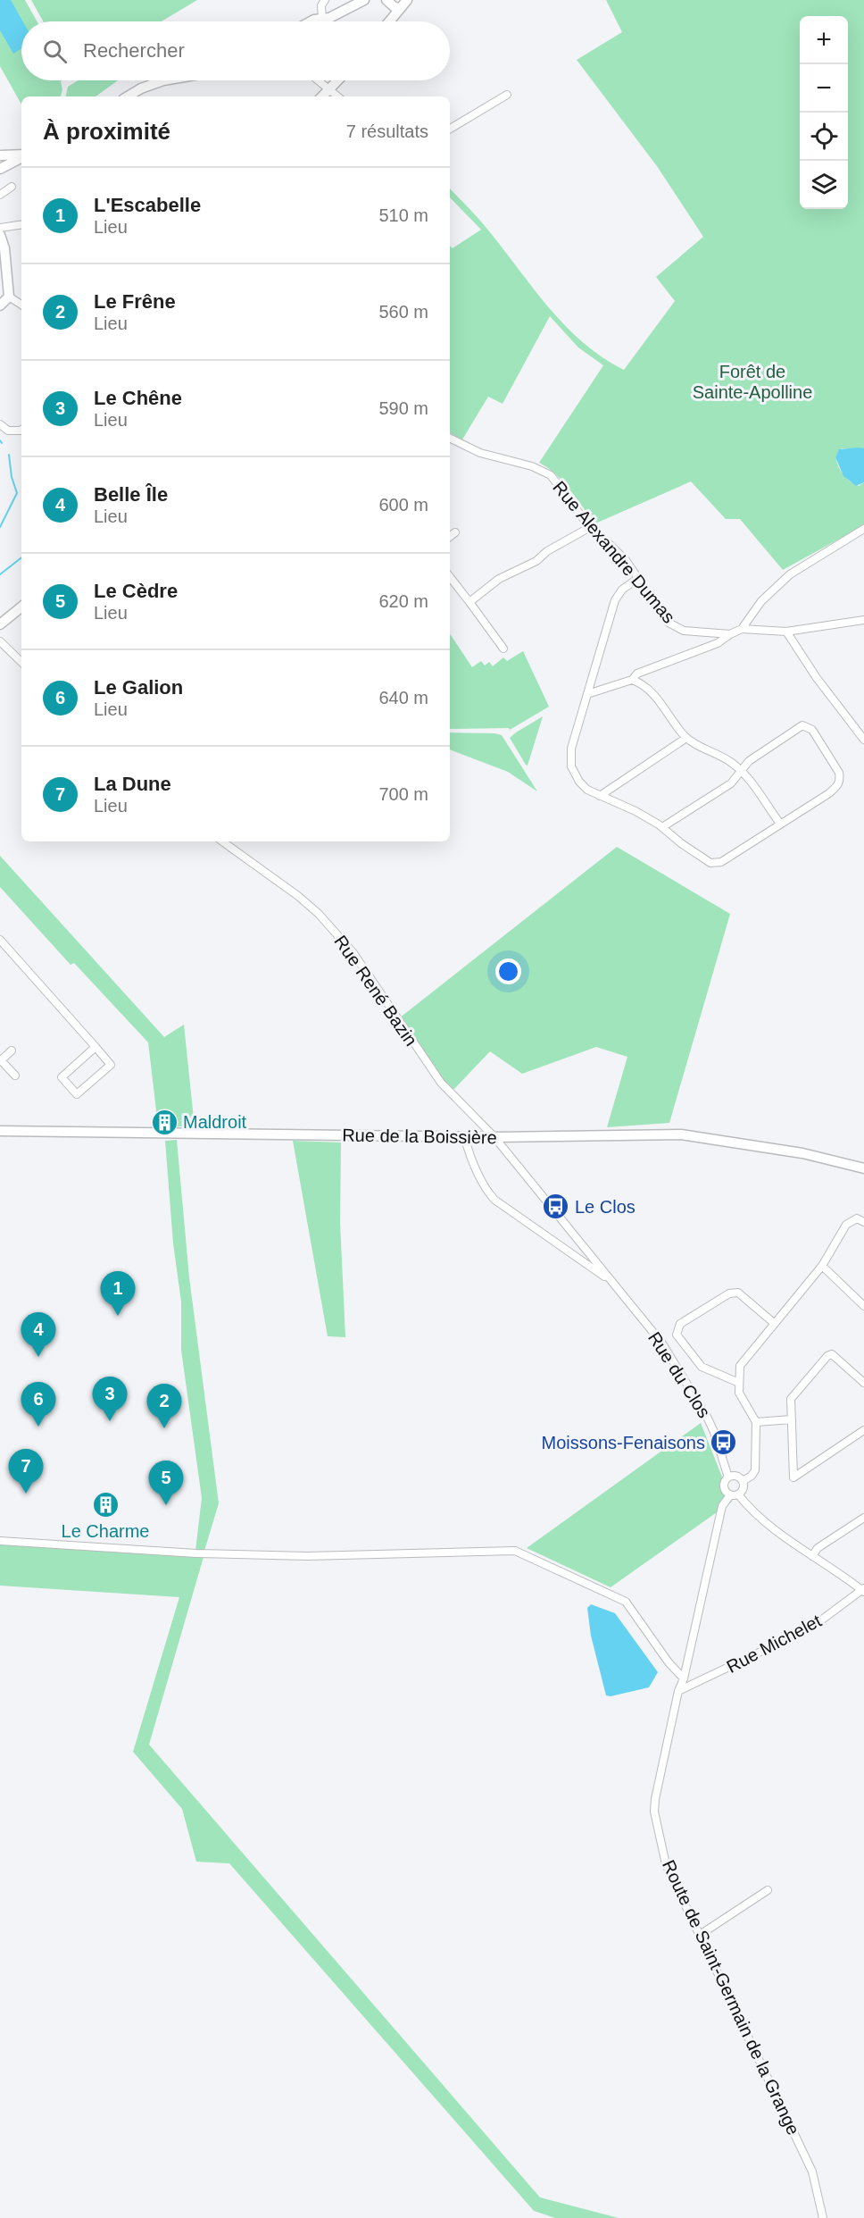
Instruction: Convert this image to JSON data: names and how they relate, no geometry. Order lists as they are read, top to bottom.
{
  "streets": {
    "main road": ["Rue de la Boissière"],
    "street": [
      "Rue Alexandre Dumas",
      "Rue René Bazin",
      "Rue du Clos",
      "Rue Michelet",
      "Route de Saint-Germain de la Grange"
    ]
  },
  "crossings": [
    ["Rue René Bazin", "Rue de la Boissière"],
    ["Rue René Bazin", "Rue du Clos"],
    ["Rue de la Boissière", "Rue du Clos"],
    ["Rue du Clos", "Route de Saint-Germain de la Grange"],
    ["Rue Michelet", "Route de Saint-Germain de la Grange"]
  ],
  "parks": ["Forêt de Sainte-Apolline"],
  "places": {
    "building": ["Maldroit", "Le Charme"],
    "bus stop": ["Le Clos", "Moissons-Fenaisons"]
  },
  "page": {
    "map_buttons": ["+", "−"],
    "search": "Rechercher",
    "heading": ["À proximité", "7 résultats"],
    "list": [
      {
        "mark": "1",
        "name": "L'Escabelle",
        "note": "Lieu",
        "value": "510 m"
      },
      {
        "mark": "2",
        "name": "Le Frêne",
        "note": "Lieu",
        "value": "560 m"
      },
      {
        "mark": "3",
        "name": "Le Chêne",
        "note": "Lieu",
        "value": "590 m"
      },
      {
        "mark": "4",
        "name": "Belle Île",
        "note": "Lieu",
        "value": "600 m"
      },
      {
        "mark": "5",
        "name": "Le Cèdre",
        "note": "Lieu",
        "value": "620 m"
      },
      {
        "mark": "6",
        "name": "Le Galion",
        "note": "Lieu",
        "value": "640 m"
      },
      {
        "mark": "7",
        "name": "La Dune",
        "note": "Lieu",
        "value": "700 m"
      }
    ],
    "pins": [
      "1",
      "4",
      "3",
      "6",
      "2",
      "7",
      "5"
    ]
  }
}
